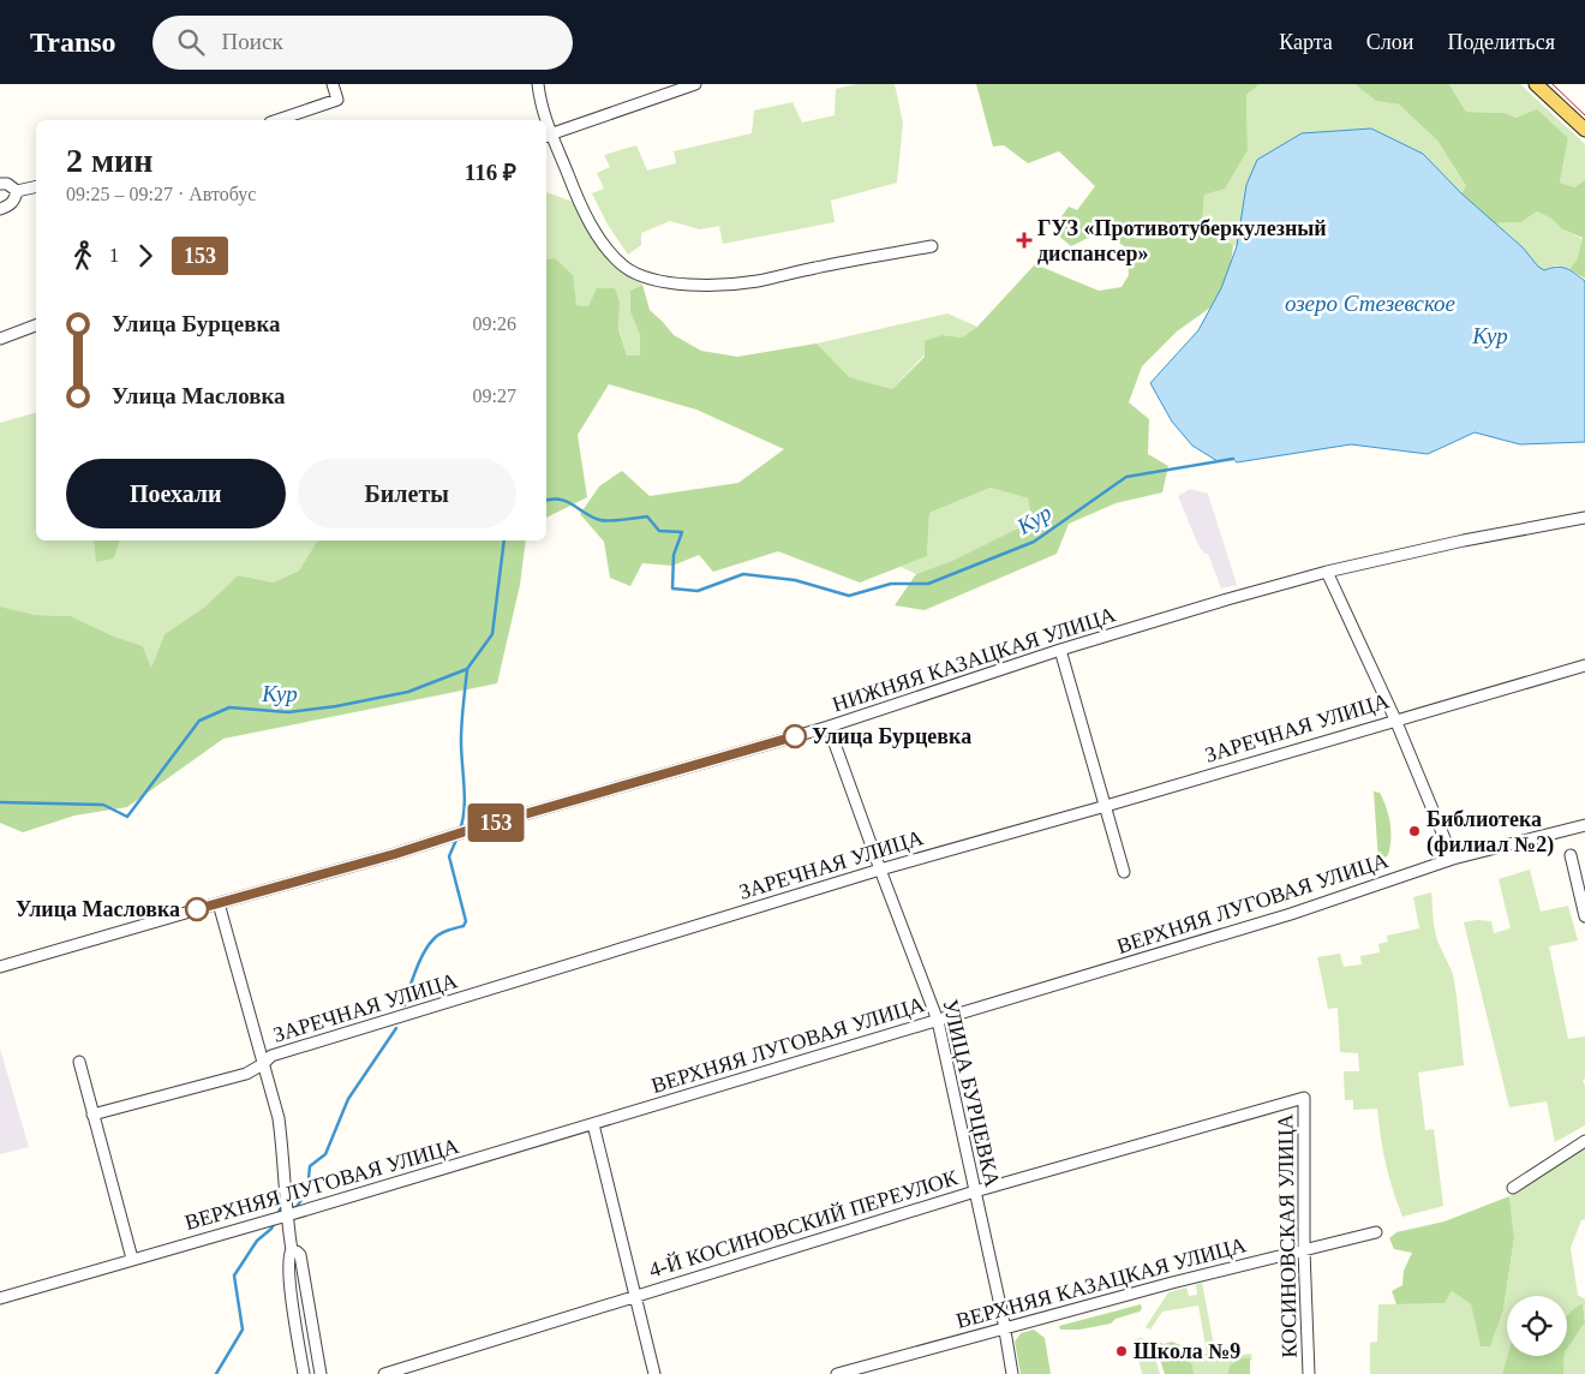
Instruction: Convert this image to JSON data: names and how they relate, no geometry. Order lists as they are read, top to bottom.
{
  "streets": {
    "street": [
      "НИЖНЯЯ КАЗАЦКАЯ УЛИЦА",
      "ЗАРЕЧНАЯ УЛИЦА",
      "ВЕРХНЯЯ ЛУГОВАЯ УЛИЦА",
      "УЛИЦА БУРЦЕВКА",
      "4-Й КОСИНОВСКИЙ ПЕРЕУЛОК",
      "КОСИНОВСКАЯ УЛИЦА",
      "ВЕРХНЯЯ КАЗАЦКАЯ УЛИЦА"
    ]
  },
  "crossings": [
    ["НИЖНЯЯ КАЗАЦКАЯ УЛИЦА", "УЛИЦА БУРЦЕВКА"],
    ["ЗАРЕЧНАЯ УЛИЦА", "УЛИЦА БУРЦЕВКА"],
    ["ВЕРХНЯЯ ЛУГОВАЯ УЛИЦА", "УЛИЦА БУРЦЕВКА"],
    ["УЛИЦА БУРЦЕВКА", "4-Й КОСИНОВСКИЙ ПЕРЕУЛОК"],
    ["УЛИЦА БУРЦЕВКА", "ВЕРХНЯЯ КАЗАЦКАЯ УЛИЦА"],
    ["4-Й КОСИНОВСКИЙ ПЕРЕУЛОК", "КОСИНОВСКАЯ УЛИЦА"],
    ["КОСИНОВСКАЯ УЛИЦА", "ВЕРХНЯЯ КАЗАЦКАЯ УЛИЦА"]
  ],
  "water": ["озеро Стезевское", "Кур"],
  "places": {
    "health": ["ГУЗ «Противотуберкулезный диспансер»"],
    "other": [
      "Улица Бурцевка",
      "Библиотека (филиал №2)",
      "Улица Масловка",
      "Школа №9"
    ]
  },
  "lines": ["bus line 153"],
  "page": {
    "header": "Transo",
    "search": "Поиск",
    "nav": ["Карта", "Слои", "Поделиться"],
    "on_map": "153",
    "heading": ["2 мин", "09:25 – 09:27 · Автобус", "116 ₽"],
    "legs": ["1", "153"],
    "list": [
      {
        "name": "Улица Бурцевка",
        "value": "09:26"
      },
      {
        "name": "Улица Масловка",
        "value": "09:27"
      }
    ],
    "buttons": ["Поехали", "Билеты"]
  }
}
